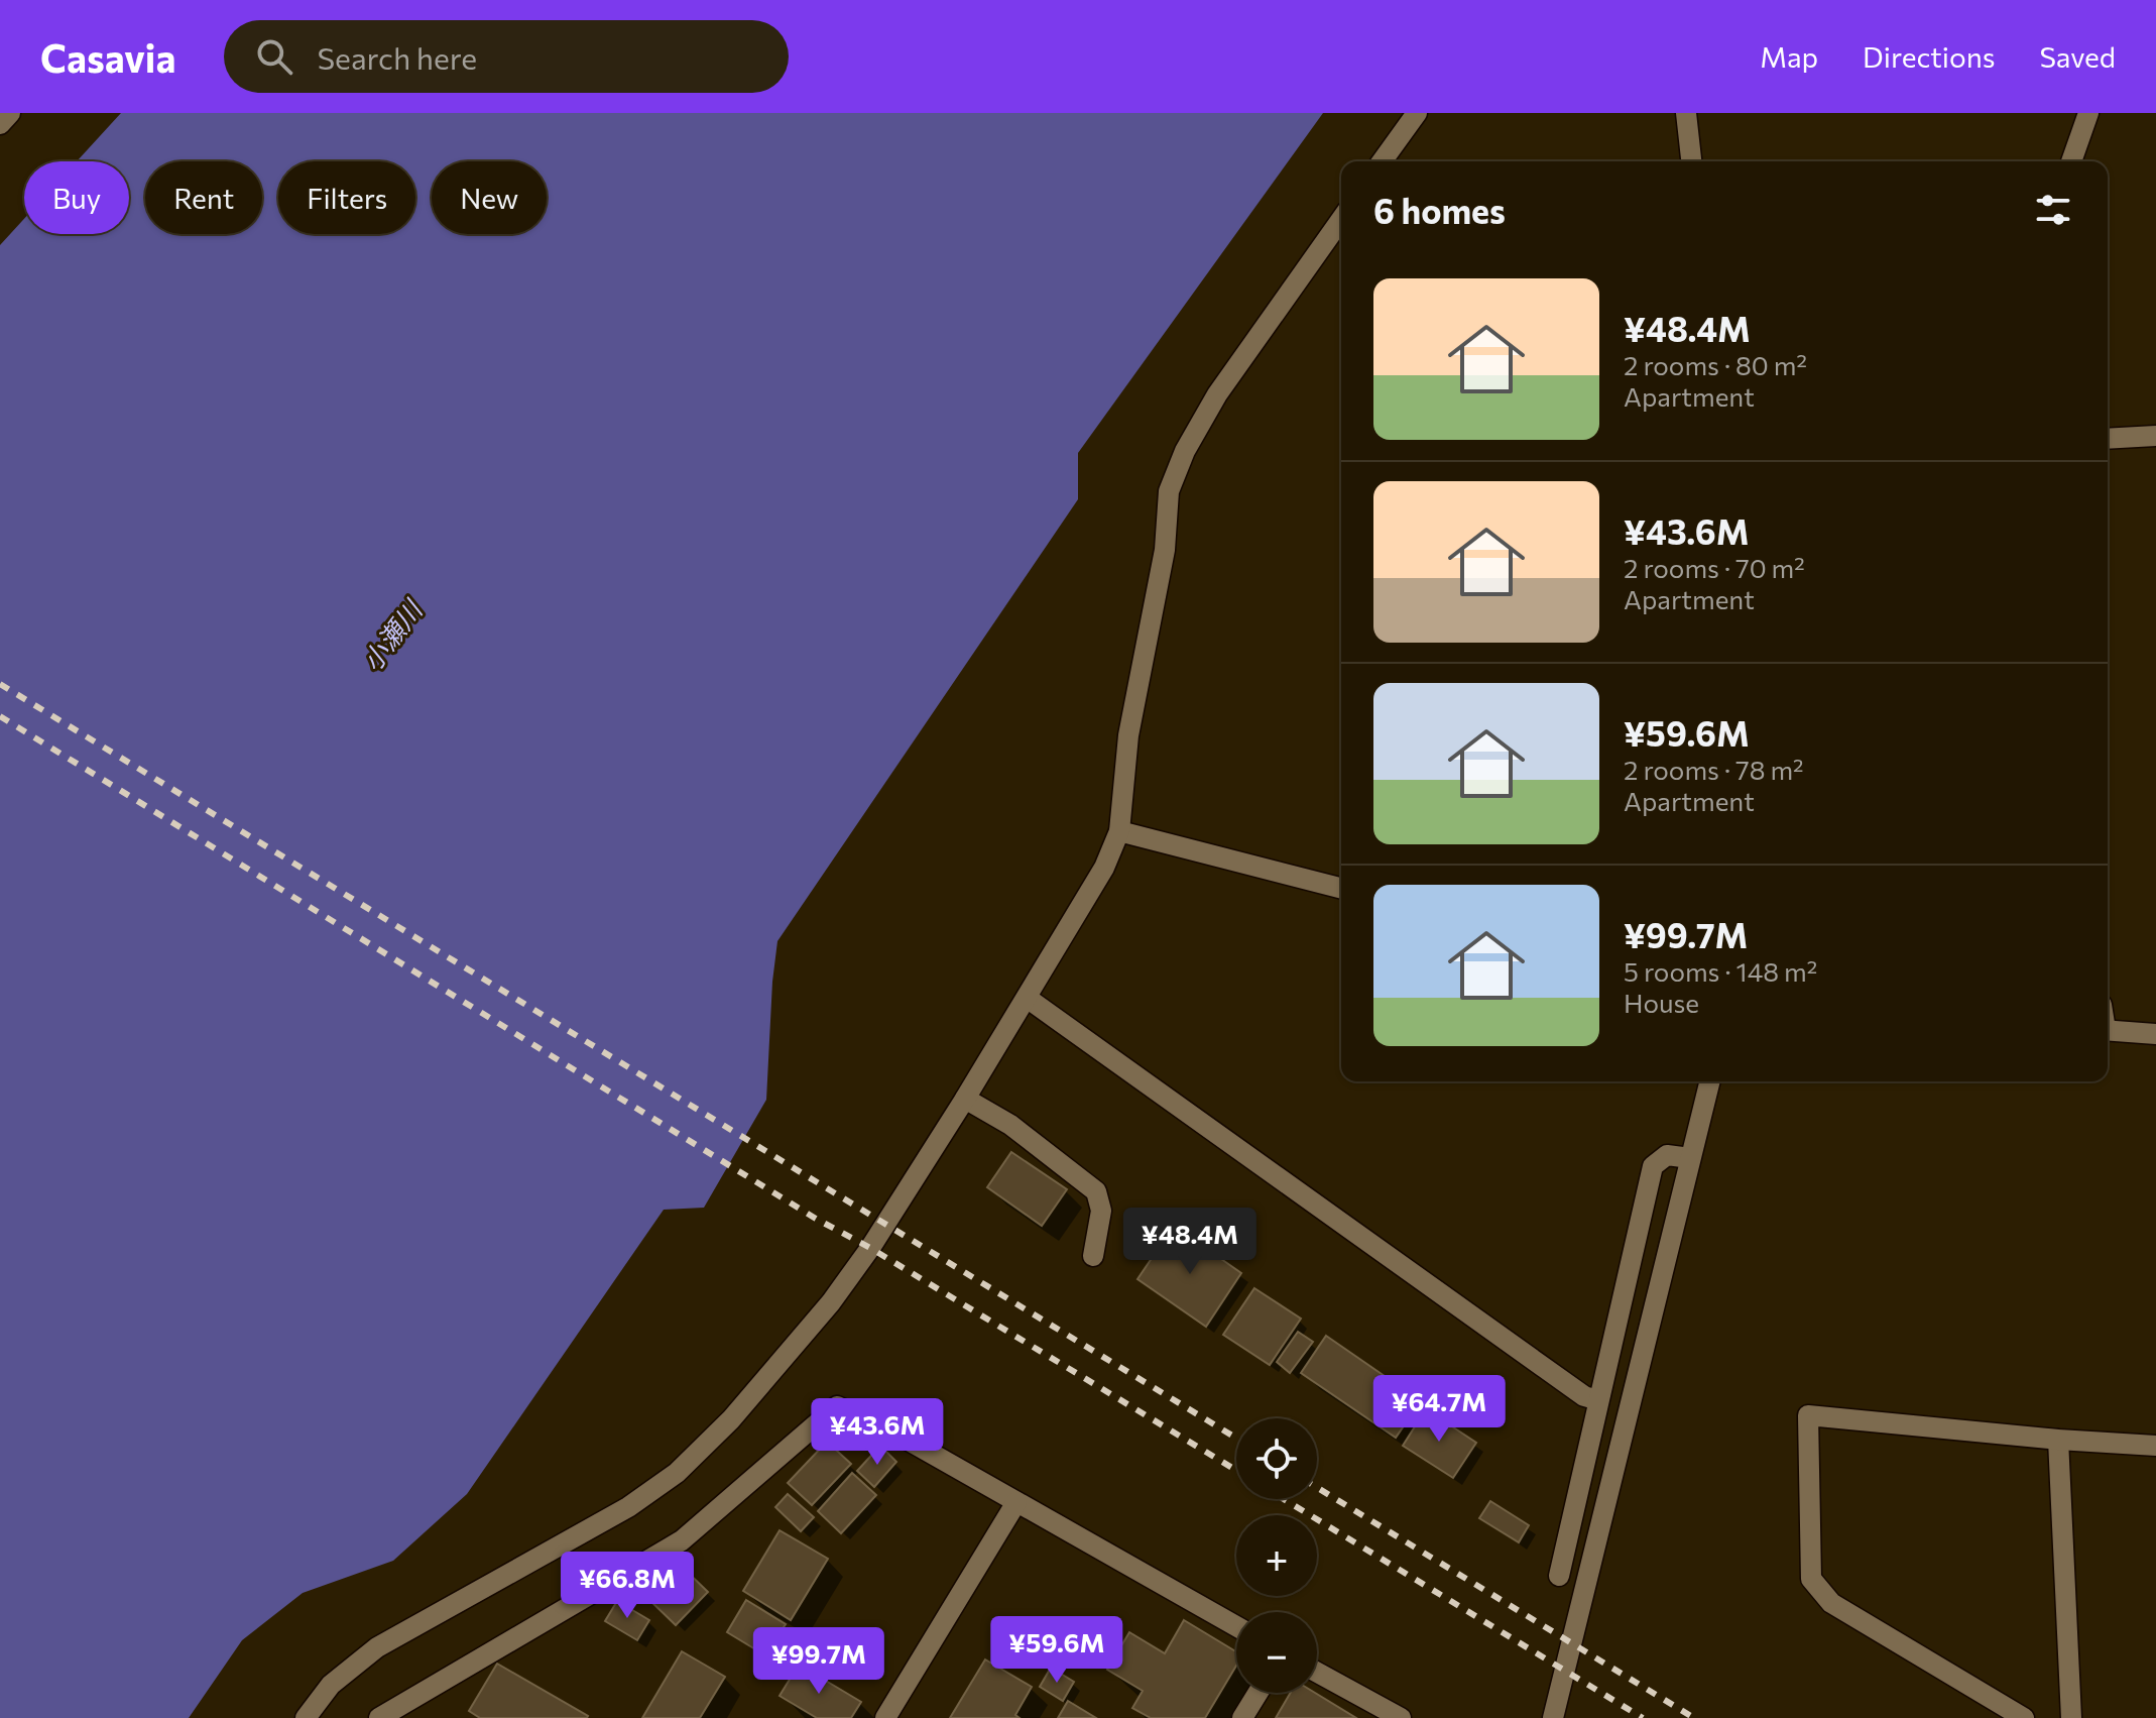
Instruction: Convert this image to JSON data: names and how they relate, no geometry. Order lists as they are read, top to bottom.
{
  "water": ["小瀬川"],
  "page": {
    "header": "Casavia",
    "search": "Search here",
    "nav": ["Map", "Directions", "Saved"],
    "chip": [
      "Buy",
      "Rent",
      "Filters",
      "New"
    ],
    "heading": "6 homes",
    "list": [
      {
        "name": "¥48.4M",
        "note": "2 rooms · 80 m² · Apartment"
      },
      {
        "name": "¥43.6M",
        "note": "2 rooms · 70 m² · Apartment"
      },
      {
        "name": "¥59.6M",
        "note": "2 rooms · 78 m² · Apartment"
      },
      {
        "name": "¥99.7M",
        "note": "5 rooms · 148 m² · House"
      }
    ],
    "price": [
      "¥48.4M",
      "¥64.7M",
      "¥43.6M",
      "¥66.8M",
      "¥59.6M",
      "¥99.7M"
    ],
    "map_buttons": ["+", "−"]
  }
}
